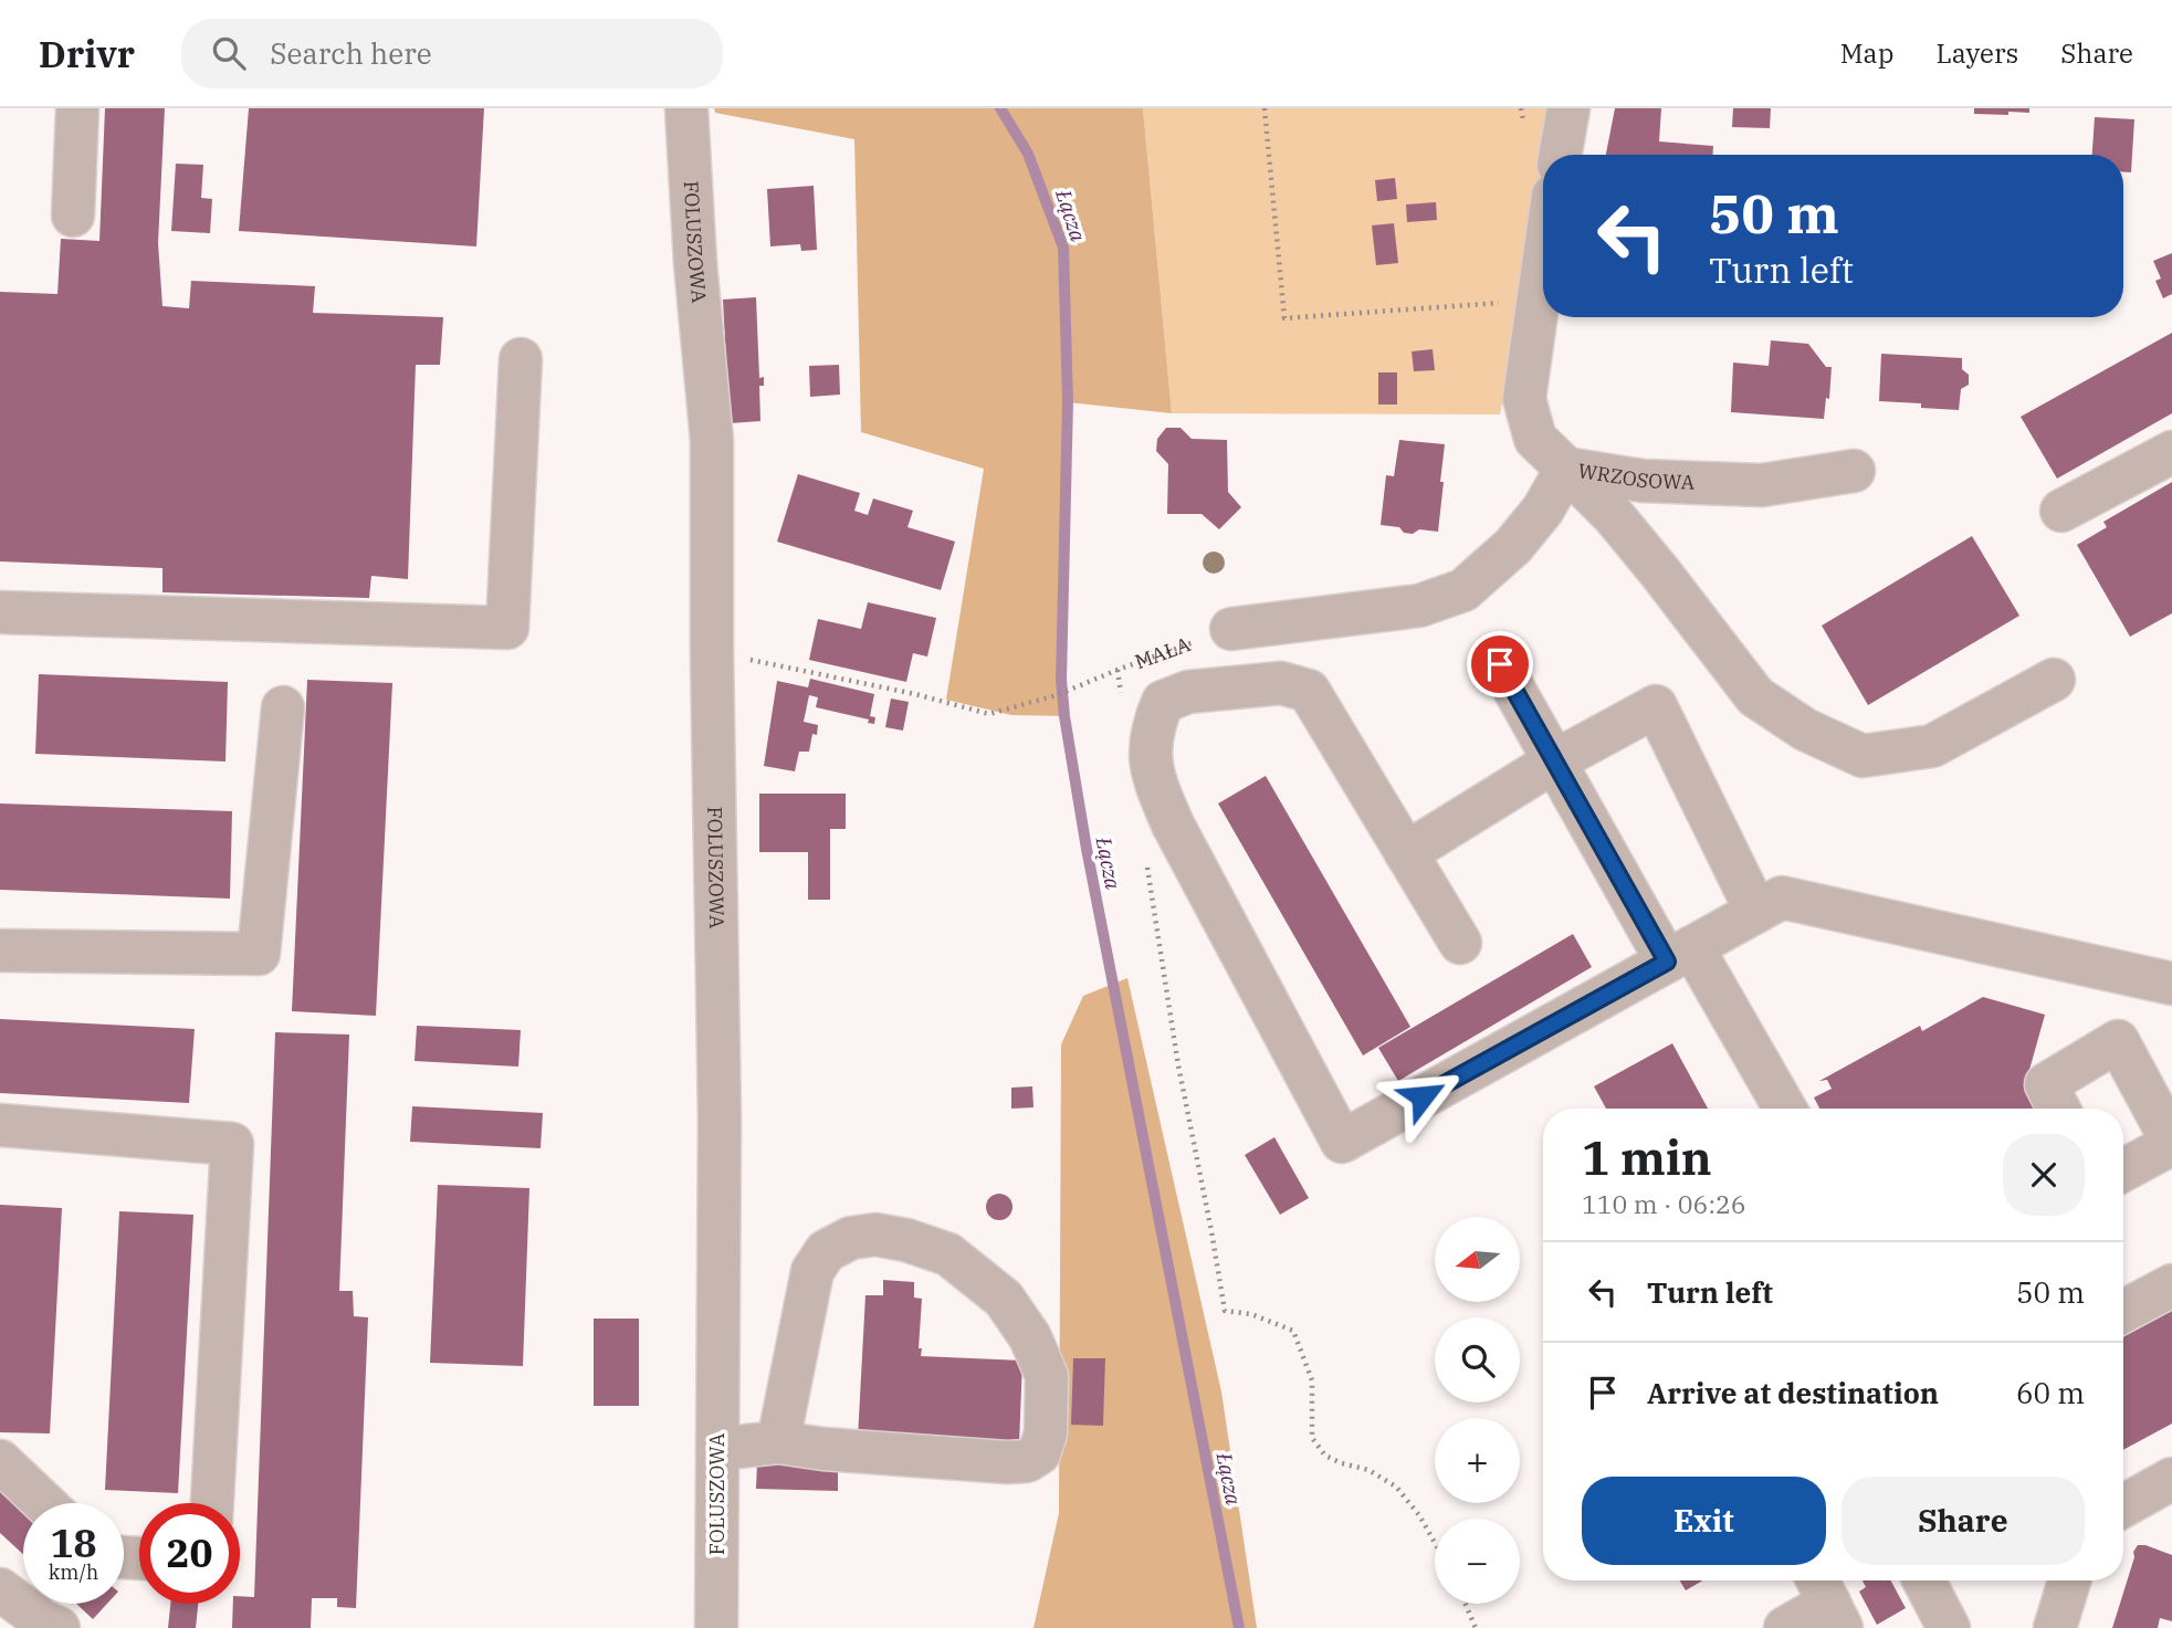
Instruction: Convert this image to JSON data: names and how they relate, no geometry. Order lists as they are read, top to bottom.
{
  "streets": {
    "street": ["FOLUSZOWA", "WRZOSOWA"],
    "path": ["MAŁA"]
  },
  "crossings": [
    ["FOLUSZOWA", "MAŁA"]
  ],
  "water": ["Łącza"],
  "north": "left",
  "page": {
    "header": "Drivr",
    "search": "Search here",
    "nav": ["Map", "Layers", "Share"],
    "turn": ["50 m", "Turn left"],
    "heading": ["1 min", "110 m · 06:26"],
    "map_buttons": ["+", "−"],
    "list": [
      {
        "name": "Turn left",
        "value": "50 m"
      },
      {
        "name": "Arrive at destination",
        "value": "60 m"
      }
    ],
    "buttons": ["Exit", "Share"],
    "speed": "18 km/h",
    "limit": "20"
  }
}
